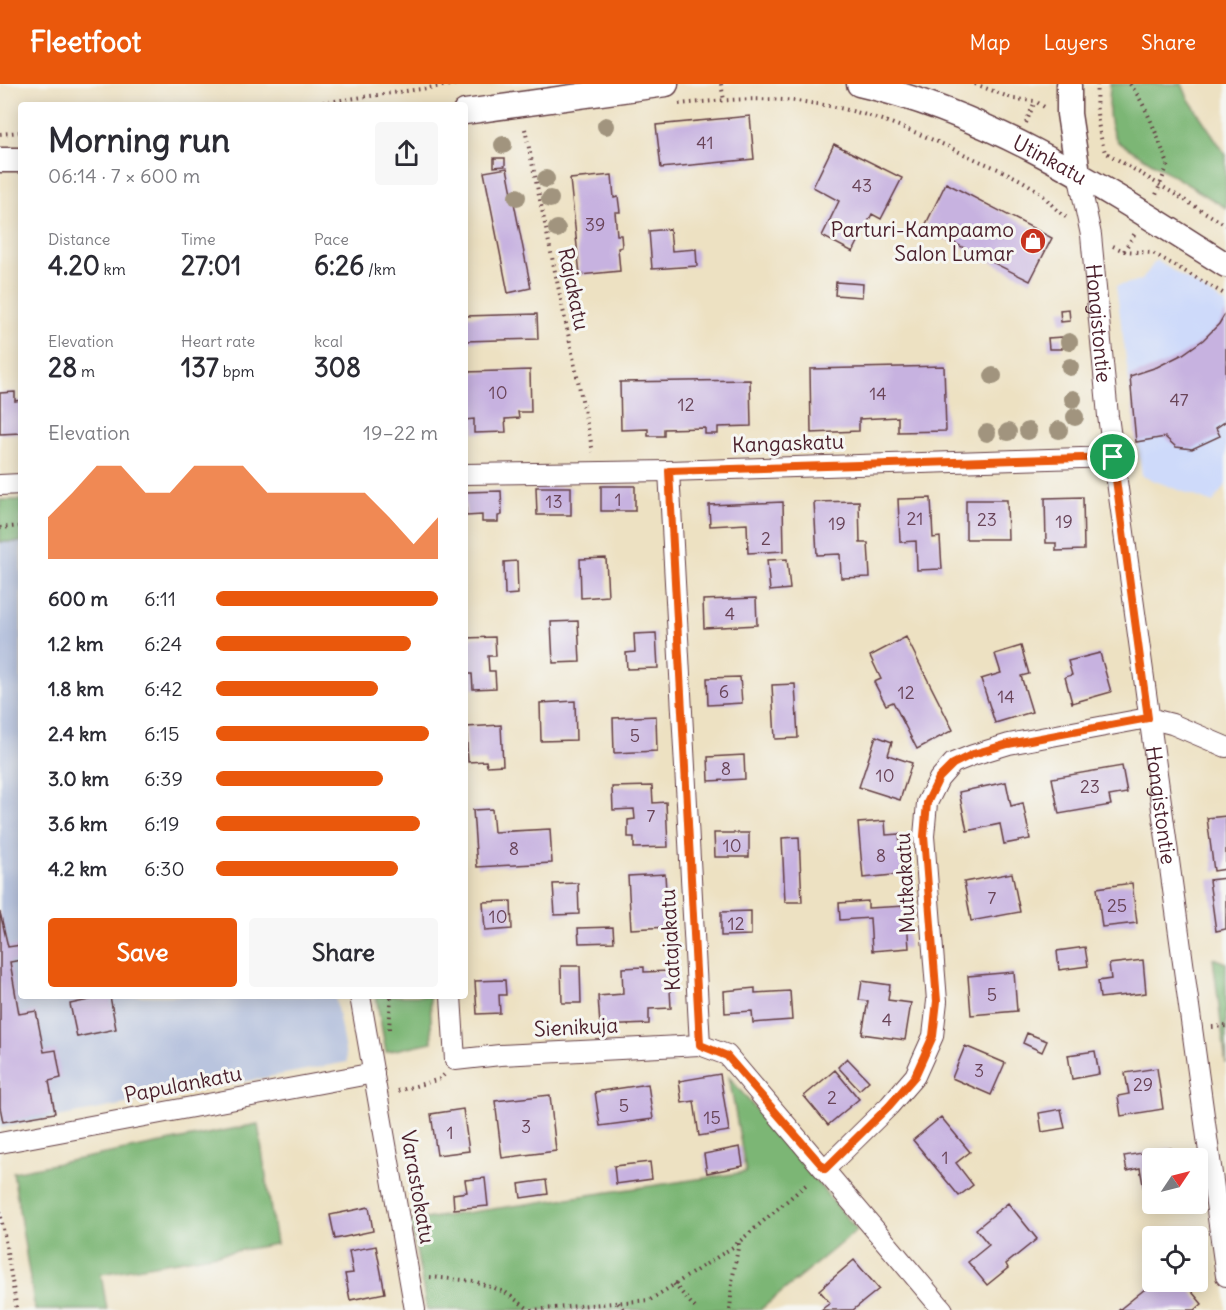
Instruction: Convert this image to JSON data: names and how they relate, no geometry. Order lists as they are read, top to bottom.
{
  "streets": {
    "street": [
      "Utinkatu",
      "Hongistontie",
      "Kangaskatu",
      "Mutkakatu",
      "Katajakatu",
      "Sienikuja",
      "Papulankatu",
      "Varastokatu"
    ],
    "path": ["Rajakatu"]
  },
  "crossings": [
    ["Utinkatu", "Hongistontie"],
    ["Hongistontie", "Kangaskatu"],
    ["Hongistontie", "Mutkakatu"],
    ["Kangaskatu", "Katajakatu"],
    ["Katajakatu", "Sienikuja"],
    ["Papulankatu", "Varastokatu"]
  ],
  "places": {
    "shop": ["Parturi-Kampaamo Salon Lumar"]
  },
  "house_numbers": [
    "41",
    "43",
    "39",
    "10",
    "14",
    "47",
    "12",
    "1",
    "13",
    "21",
    "23",
    "19",
    "19",
    "2",
    "4",
    "6",
    "12",
    "14",
    "5",
    "8",
    "10",
    "23",
    "7",
    "10",
    "8",
    "8",
    "7",
    "25",
    "10",
    "12",
    "5",
    "4",
    "3",
    "29",
    "2",
    "5",
    "15",
    "3",
    "1",
    "1"
  ],
  "north": "top right",
  "page": {
    "header": "Fleetfoot",
    "nav": ["Map", "Layers", "Share"],
    "heading": ["Morning run", "06:14 · 7 × 600 m"],
    "stats": [
      ["Distance", "4.20 km"],
      ["Time", "27:01"],
      ["Pace", "6:26 /km"],
      ["Elevation", "28 m"],
      ["Heart rate", "137 bpm"],
      ["kcal", "308"]
    ],
    "chart": ["Elevation", "19–22 m"],
    "list": [
      {
        "name": "600 m",
        "note": "6:11"
      },
      {
        "name": "1.2 km",
        "note": "6:24"
      },
      {
        "name": "1.8 km",
        "note": "6:42"
      },
      {
        "name": "2.4 km",
        "note": "6:15"
      },
      {
        "name": "3.0 km",
        "note": "6:39"
      },
      {
        "name": "3.6 km",
        "note": "6:19"
      },
      {
        "name": "4.2 km",
        "note": "6:30"
      }
    ],
    "buttons": ["Save", "Share"]
  }
}
